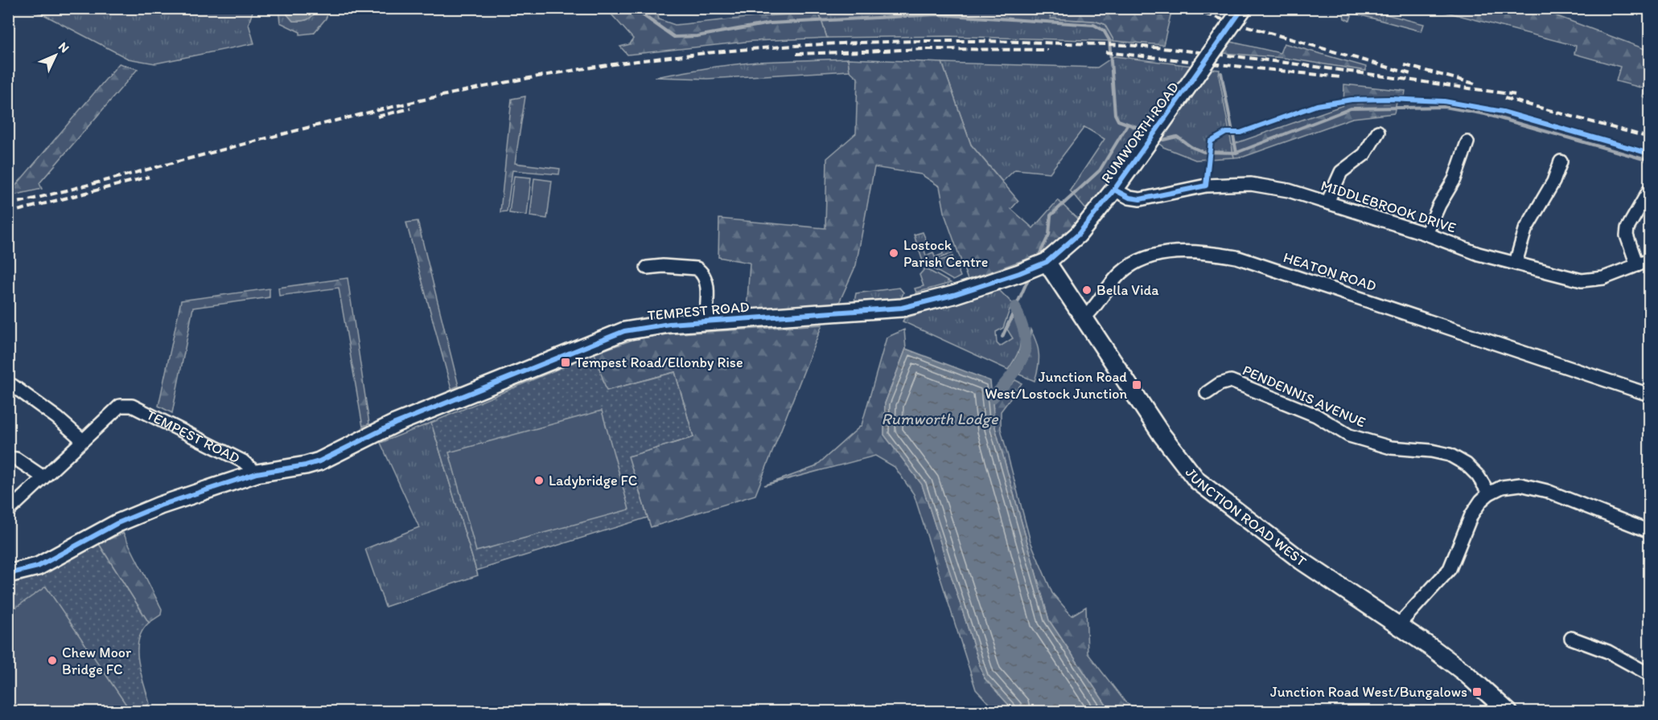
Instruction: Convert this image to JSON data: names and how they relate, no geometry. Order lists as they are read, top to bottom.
{
  "streets": {
    "street": [
      "RUMWORTH ROAD",
      "MIDDLEBROOK DRIVE",
      "HEATON ROAD",
      "TEMPEST ROAD",
      "PENDENNIS AVENUE",
      "JUNCTION ROAD WEST"
    ]
  },
  "crossings": [
    ["RUMWORTH ROAD", "MIDDLEBROOK DRIVE"],
    ["RUMWORTH ROAD", "TEMPEST ROAD"],
    ["RUMWORTH ROAD", "JUNCTION ROAD WEST"],
    ["HEATON ROAD", "JUNCTION ROAD WEST"],
    ["TEMPEST ROAD", "JUNCTION ROAD WEST"]
  ],
  "water": ["Rumworth Lodge"],
  "places": {
    "other": [
      "Lostock Parish Centre",
      "Bella Vida",
      "Ladybridge FC",
      "Chew Moor Bridge FC"
    ],
    "transit": ["Tempest Road/Ellonby Rise", "Junction Road West/Lostock Junction", "Junction Road West/Bungalows"]
  },
  "north": "top right"
}
